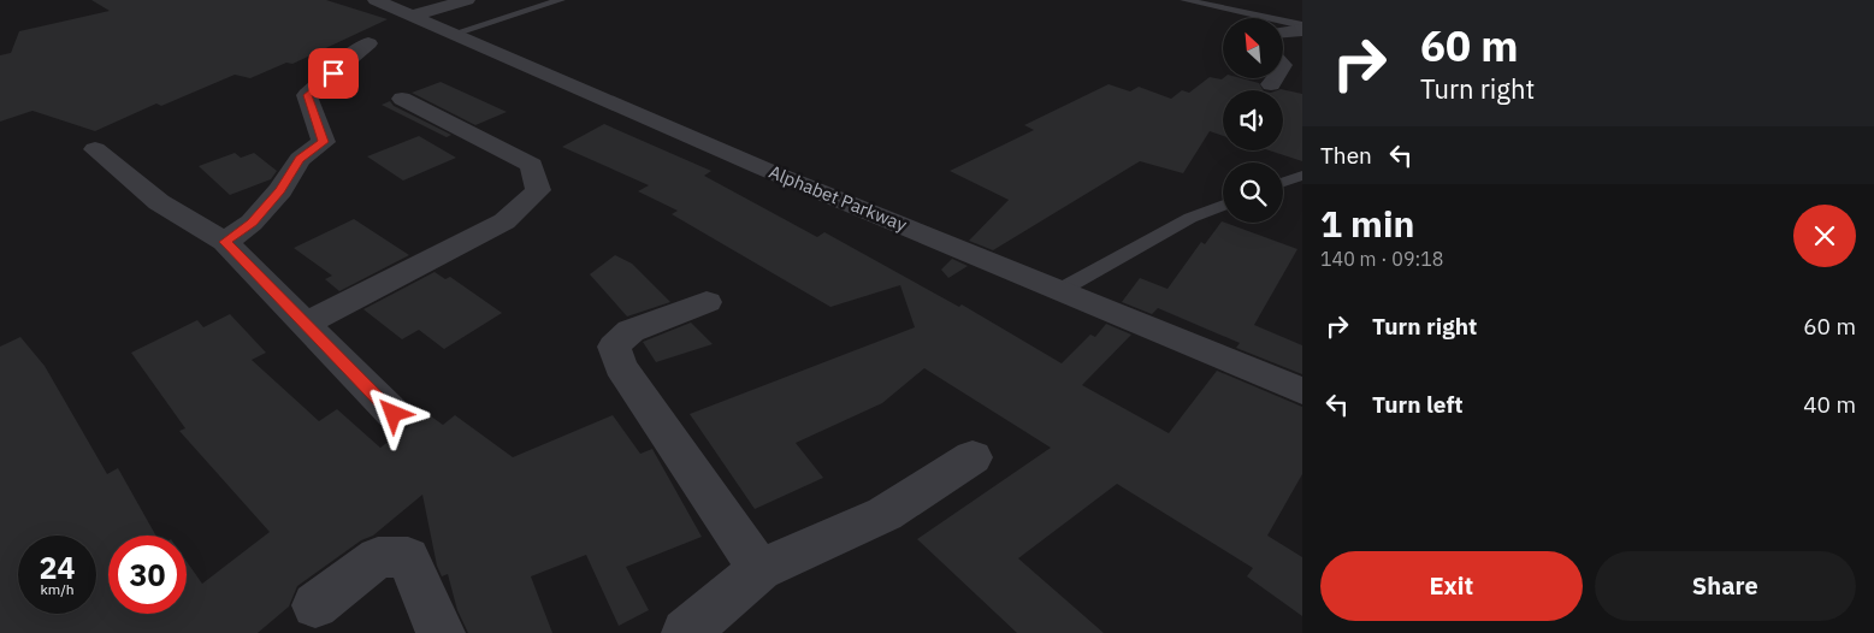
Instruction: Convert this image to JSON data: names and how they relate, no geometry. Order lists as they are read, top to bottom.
{
  "streets": {
    "street": ["Alphabet Parkway"]
  },
  "north": "top left",
  "page": {
    "turn": ["60 m", "Turn right"],
    "then": "Then",
    "heading": ["1 min", "140 m · 09:18"],
    "list": [
      {
        "name": "Turn right",
        "value": "60 m"
      },
      {
        "name": "Turn left",
        "value": "40 m"
      }
    ],
    "speed": "24 km/h",
    "limit": "30",
    "buttons": ["Exit", "Share"]
  }
}
